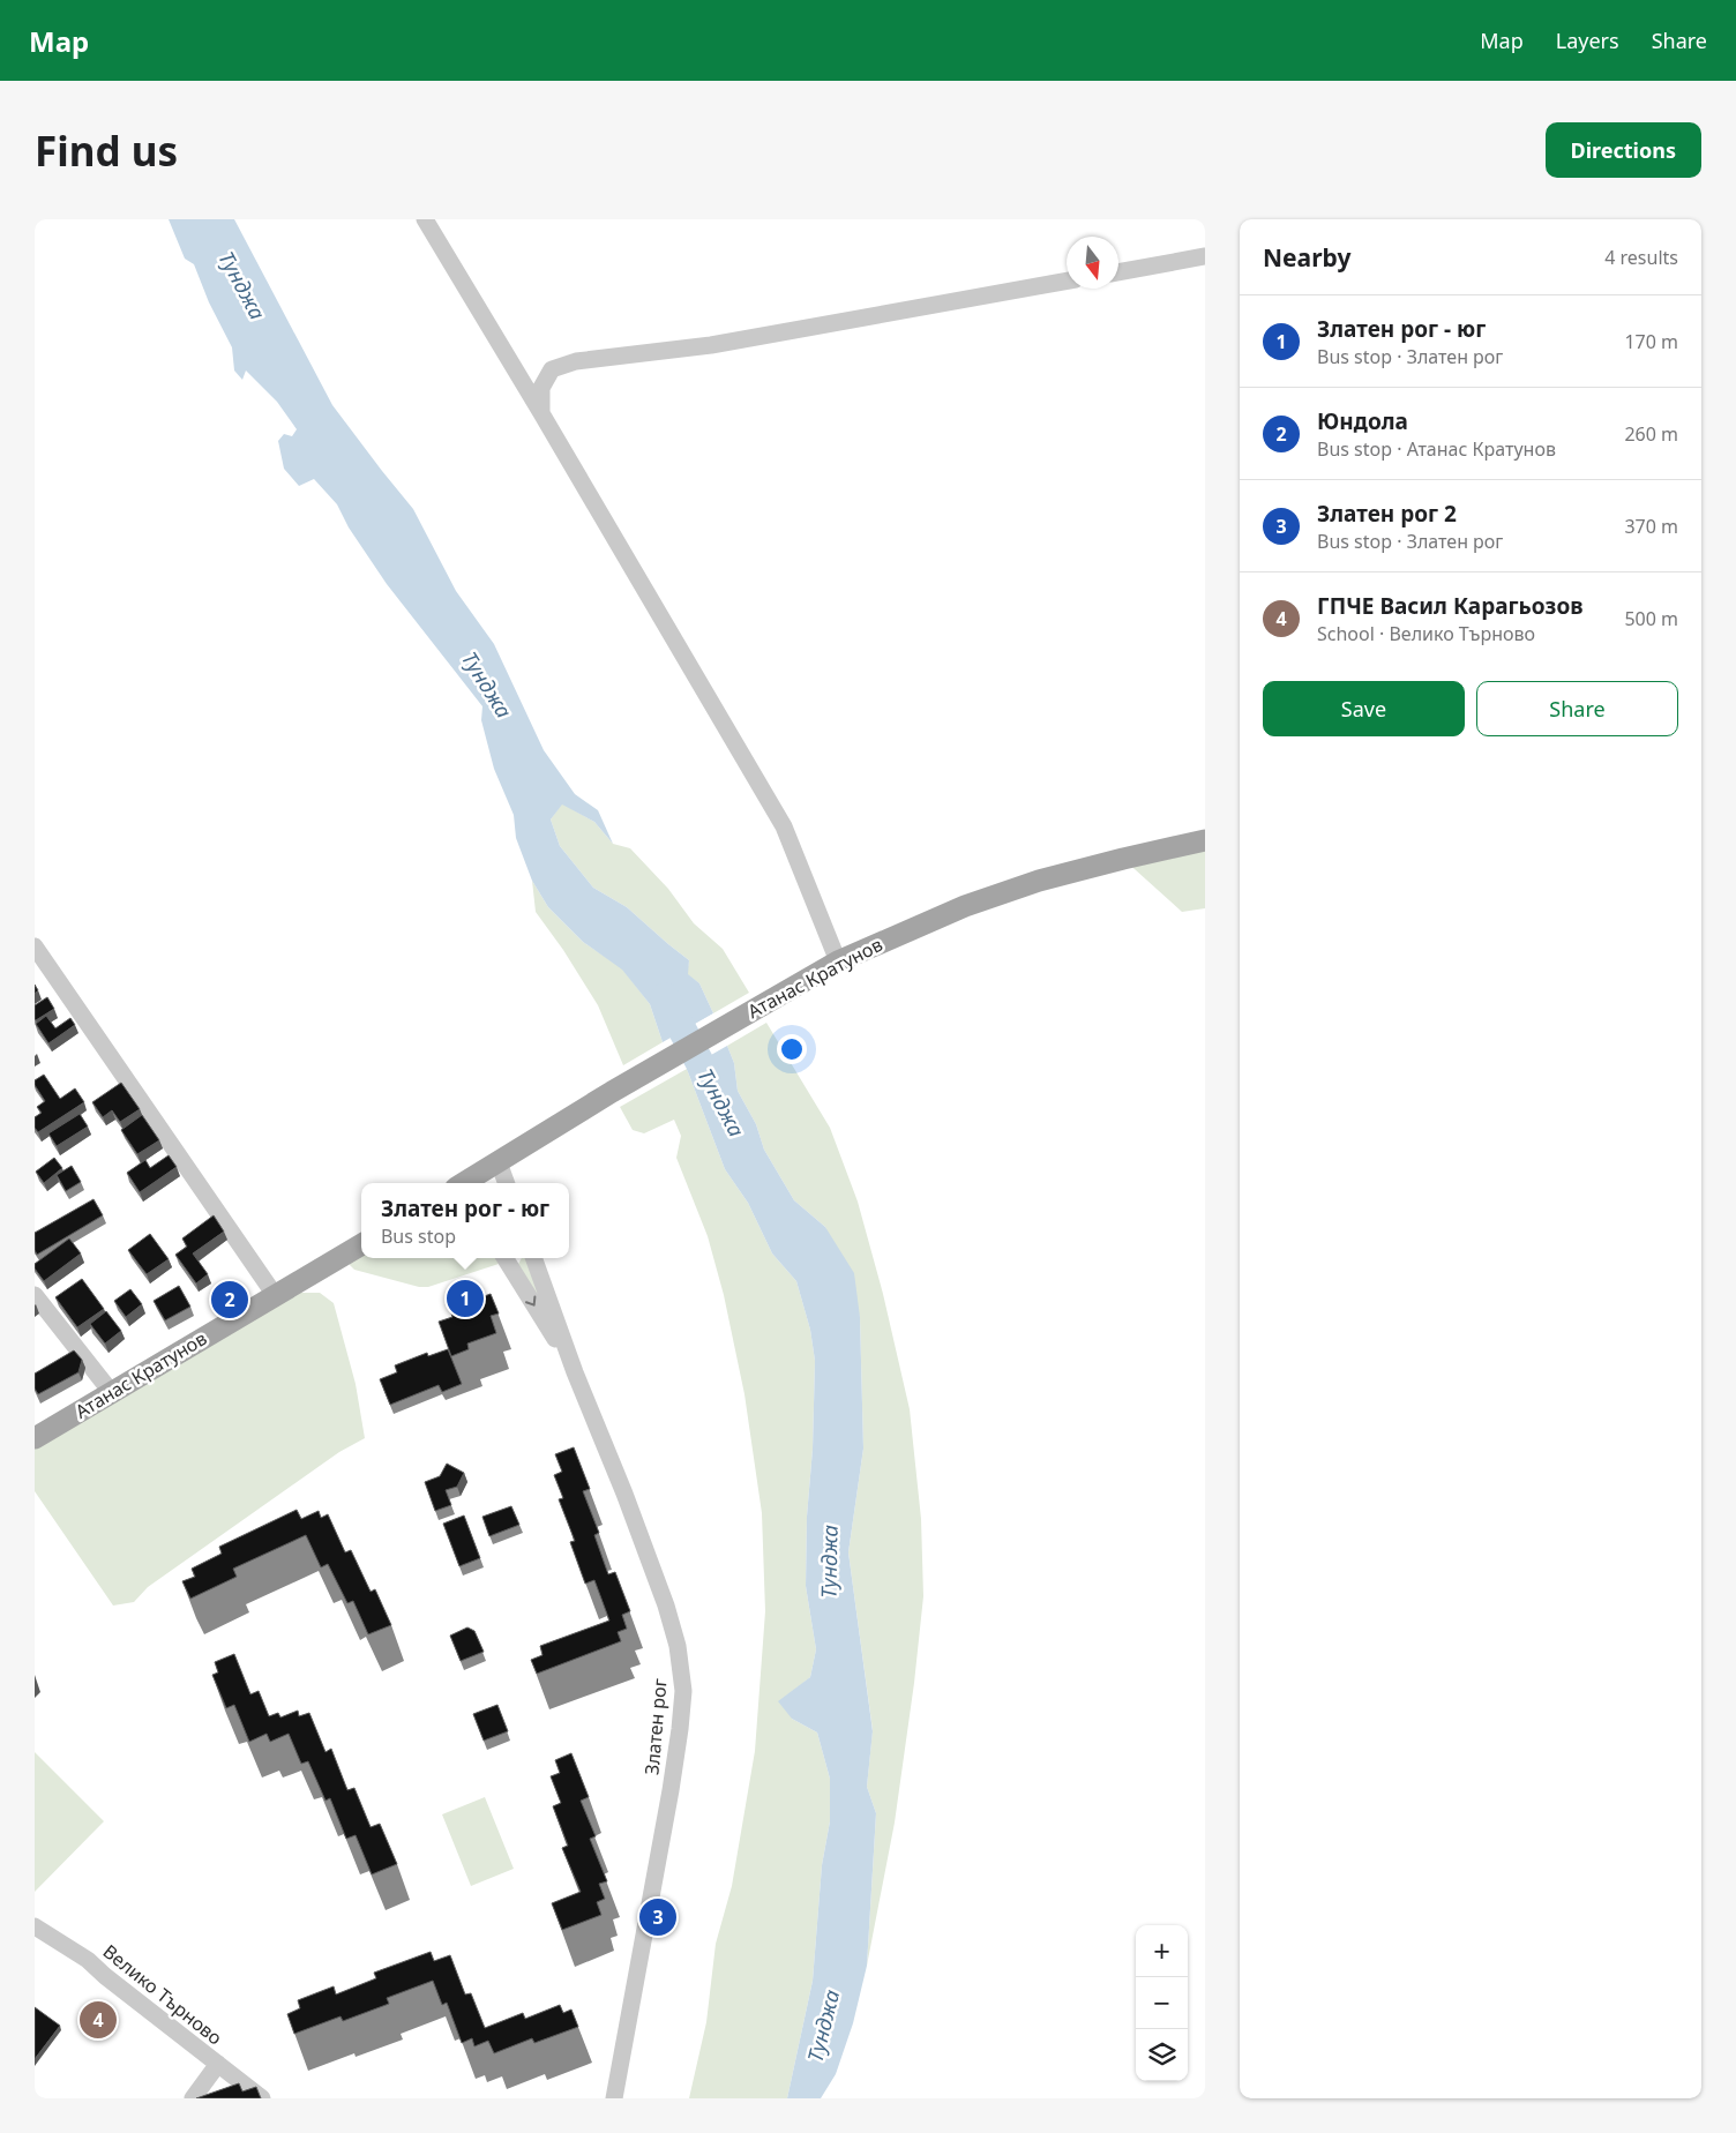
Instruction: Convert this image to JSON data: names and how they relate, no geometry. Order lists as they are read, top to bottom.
{
  "streets": {
    "main road": ["Атанас Кратунов"],
    "street": ["Златен рог", "Велико Търново"]
  },
  "water": ["Тунджа"],
  "north": "bottom",
  "page": {
    "header": "Map",
    "nav": ["Map", "Layers", "Share"],
    "buttons": [
      "Directions",
      ["Save", "Share"]
    ],
    "title": "Find us",
    "heading": ["Nearby", "4 results"],
    "list": [
      {
        "mark": "1",
        "name": "Златен рог - юг",
        "note": "Bus stop · Златен рог",
        "value": "170 m"
      },
      {
        "mark": "2",
        "name": "Юндола",
        "note": "Bus stop · Атанас Кратунов",
        "value": "260 m"
      },
      {
        "mark": "3",
        "name": "Златен рог 2",
        "note": "Bus stop · Златен рог",
        "value": "370 m"
      },
      {
        "mark": "4",
        "name": "ГПЧЕ Васил Карагьозов",
        "note": "School · Велико Търново",
        "value": "500 m"
      }
    ],
    "popup": ["Златен рог - юг", "Bus stop"],
    "pins": [
      "1",
      "2",
      "3",
      "4"
    ],
    "map_buttons": ["+", "−"]
  }
}
